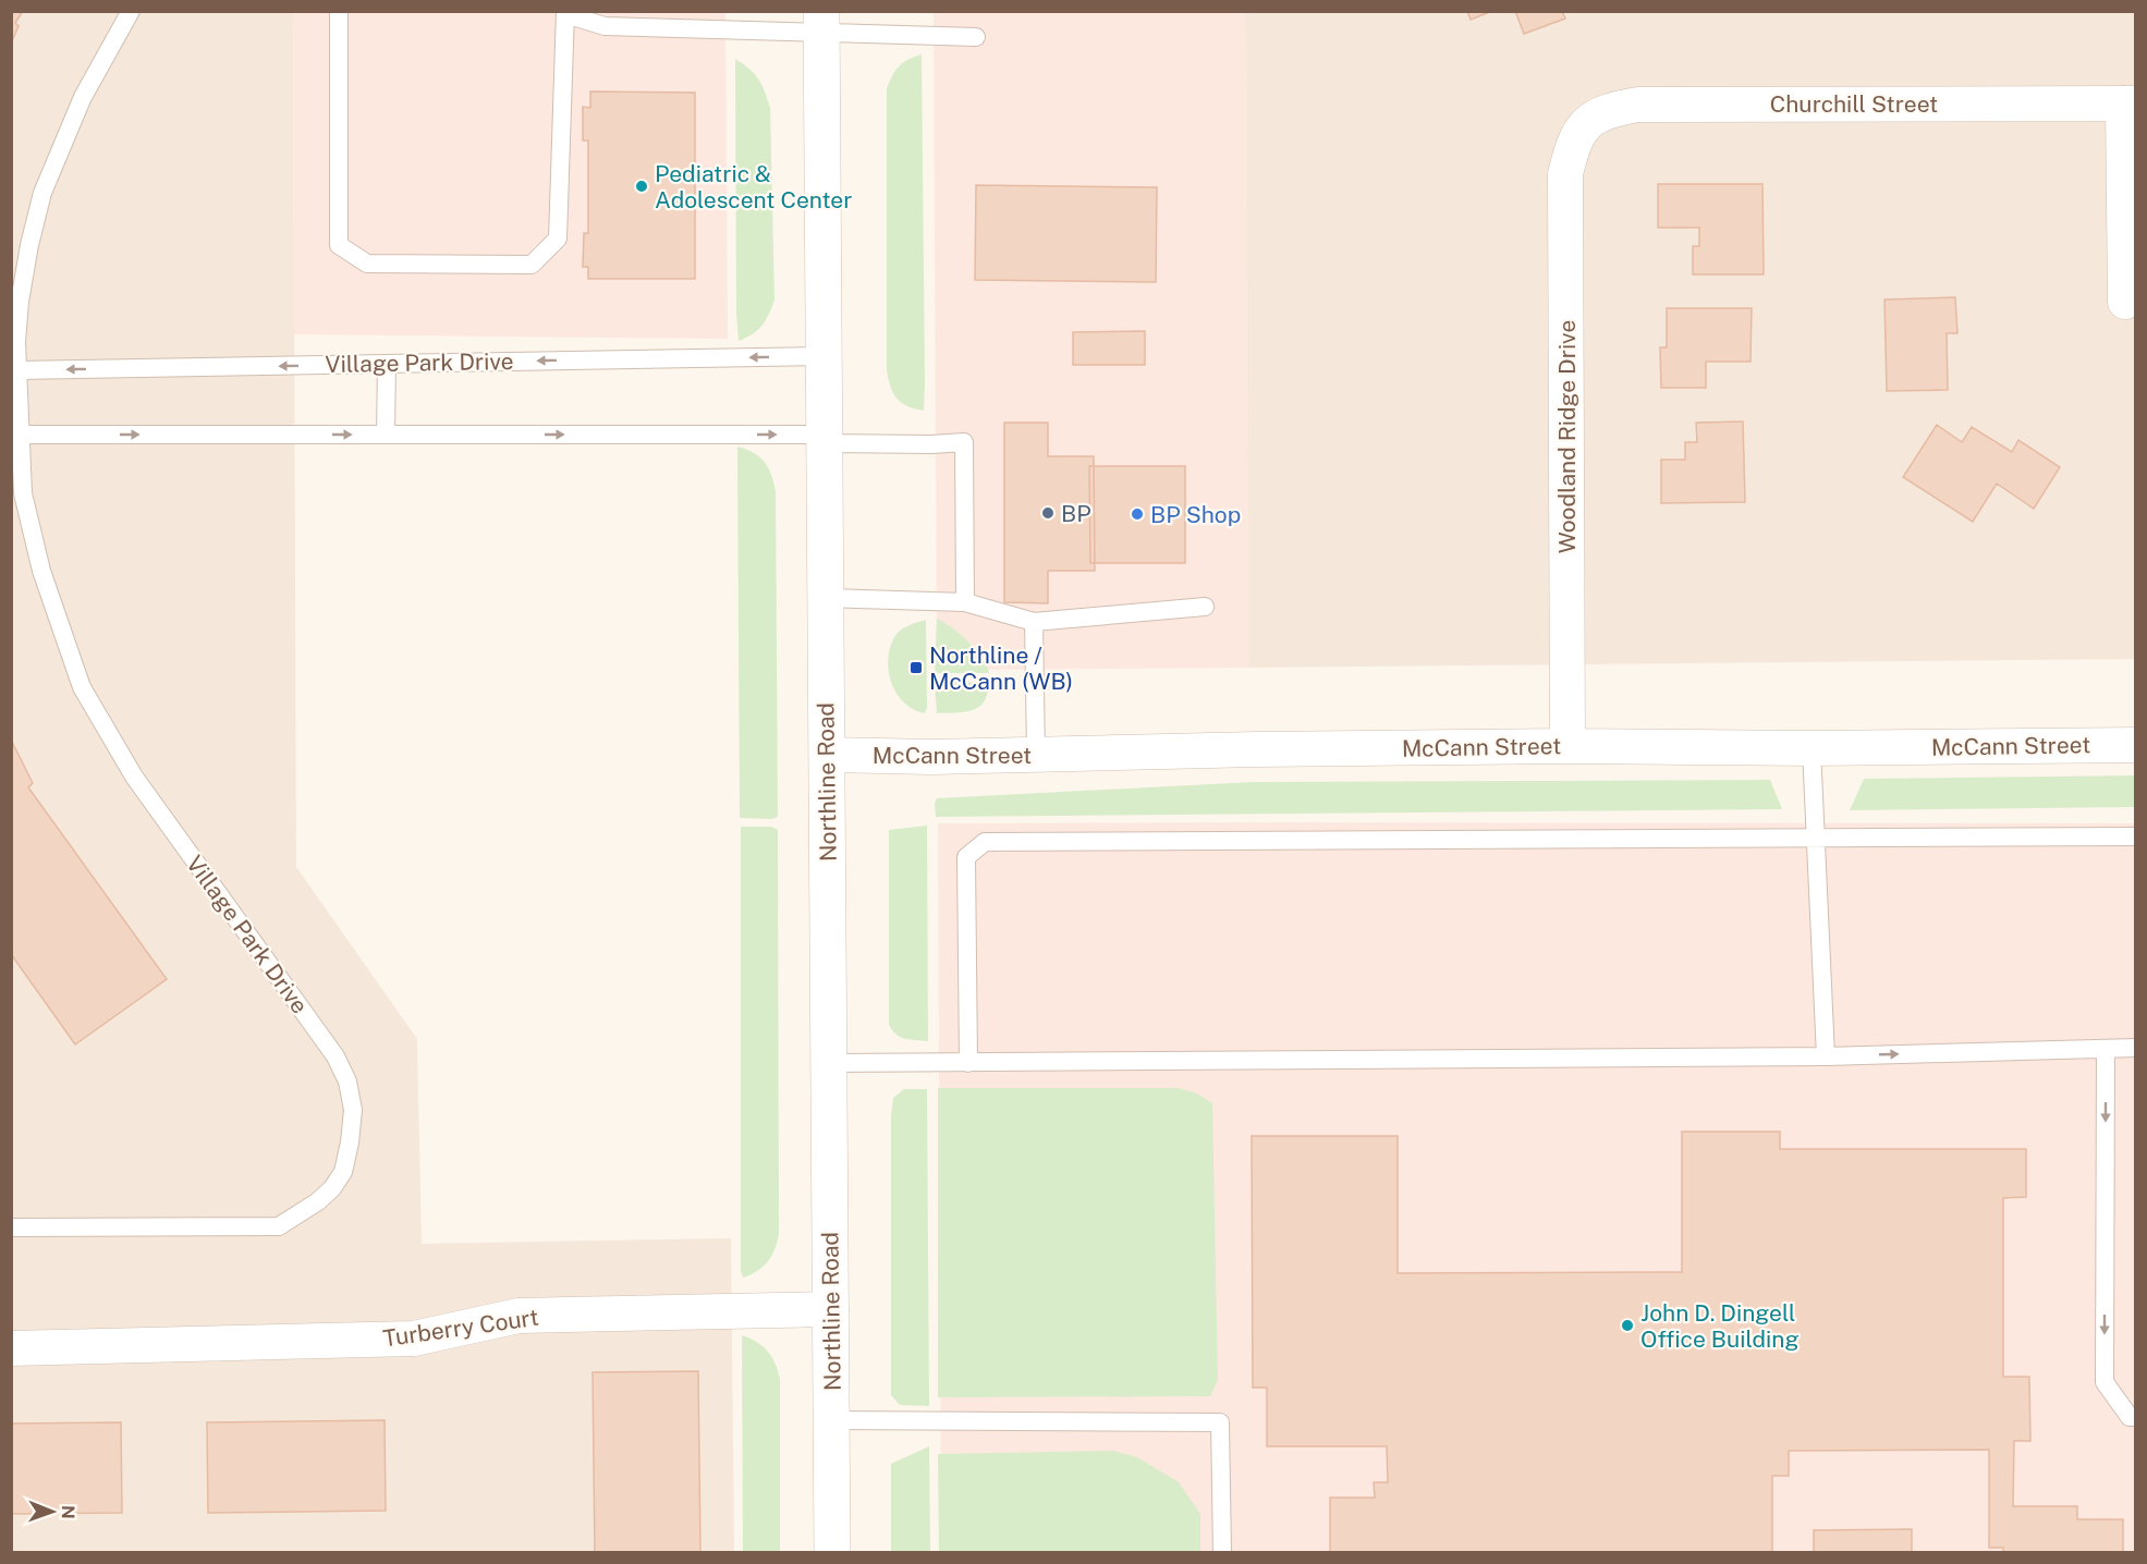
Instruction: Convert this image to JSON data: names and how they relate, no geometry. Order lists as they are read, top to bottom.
{
  "streets": {
    "main road": ["Northline Road"],
    "street": [
      "Churchill Street",
      "Woodland Ridge Drive",
      "McCann Street",
      "Turberry Court"
    ],
    "lane": ["Village Park Drive"]
  },
  "crossings": [
    ["Churchill Street", "Woodland Ridge Drive"],
    ["Village Park Drive", "Northline Road"],
    ["Woodland Ridge Drive", "McCann Street"],
    ["McCann Street", "Northline Road"],
    ["Northline Road", "Turberry Court"]
  ],
  "places": {
    "other": [
      "Pediatric & Adolescent Center",
      "BP",
      "BP Shop",
      "John D. Dingell Office Building"
    ],
    "transit": ["Northline / McCann (WB)"]
  },
  "north": "right"
}
